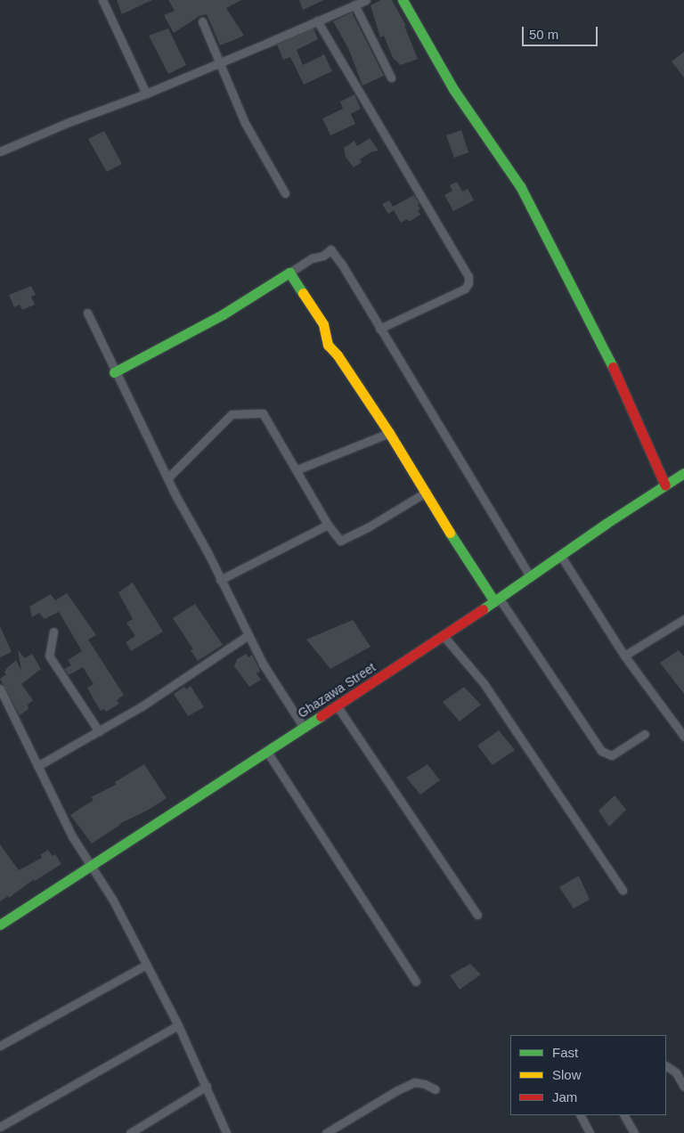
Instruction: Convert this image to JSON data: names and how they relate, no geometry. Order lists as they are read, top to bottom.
{
  "streets": {
    "street": ["Ghazawa Street"]
  },
  "legend": ["Fast", "Slow", "Jam"],
  "scale_bar": "50 m"
}
